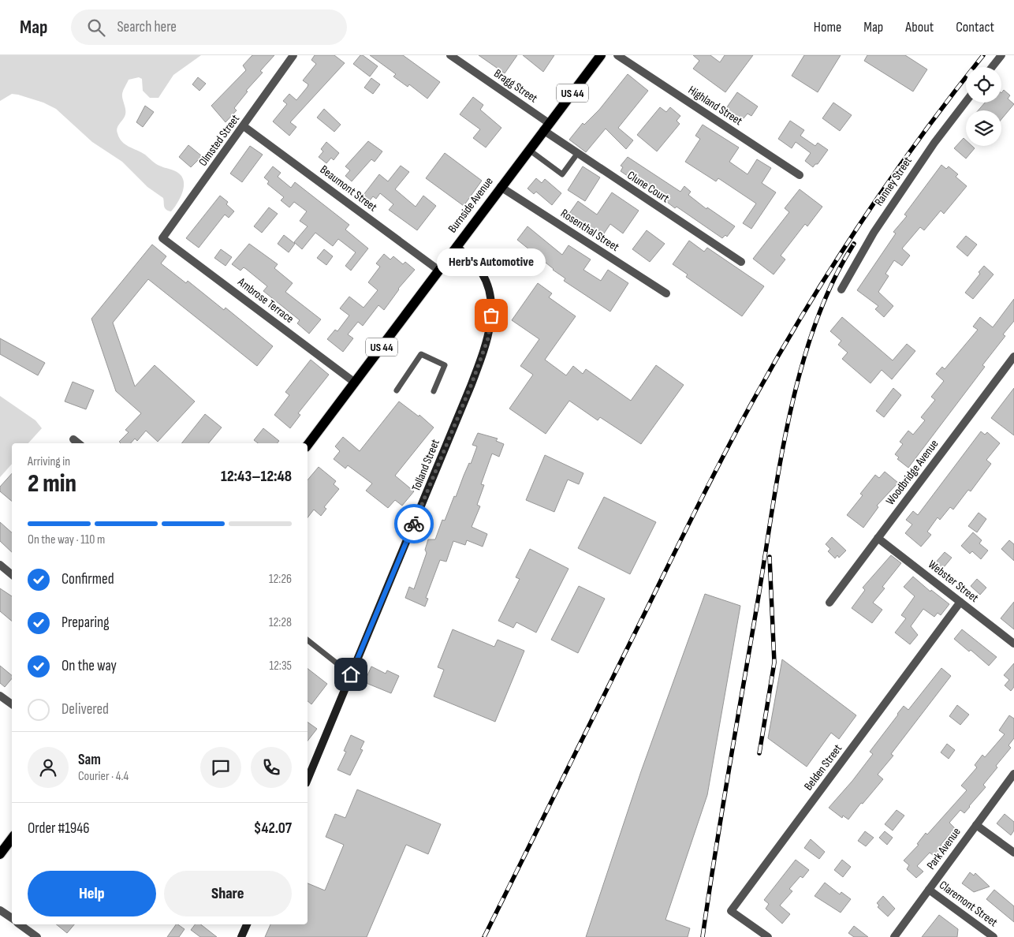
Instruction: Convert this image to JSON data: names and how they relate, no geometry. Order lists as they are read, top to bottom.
{
  "streets": {
    "main road": ["US 44", "Burnside Avenue", "Tolland Street"],
    "street": [
      "Bragg Street",
      "Highland Street",
      "Olmsted Street",
      "Ranney Street",
      "Clune Court",
      "Beaumont Street",
      "Rosenthal Street",
      "Ambrose Terrace",
      "Woodbridge Avenue",
      "Webster Street",
      "Belden Street",
      "Park Avenue",
      "Claremont Street"
    ]
  },
  "crossings": [
    ["Bragg Street", "Clune Court"],
    ["Bragg Street", "Burnside Avenue"],
    ["Olmsted Street", "Beaumont Street"],
    ["Olmsted Street", "Ambrose Terrace"],
    ["Clune Court", "Burnside Avenue"],
    ["Beaumont Street", "Burnside Avenue"],
    ["Burnside Avenue", "Rosenthal Street"],
    ["Burnside Avenue", "Ambrose Terrace"],
    ["Burnside Avenue", "Tolland Street"],
    ["Woodbridge Avenue", "Webster Street"],
    ["Webster Street", "Belden Street"],
    ["Park Avenue", "Claremont Street"]
  ],
  "places": ["Herb's Automotive"],
  "page": {
    "header": "Map",
    "search": "Search here",
    "nav": [
      "Home",
      "Map",
      "About",
      "Contact"
    ],
    "bubble": "Herb's Automotive",
    "heading": ["2 min", "Arriving in", "12:43–12:48"],
    "panel": [
      "Sam",
      "Courier · 4.4",
      "Order #1946",
      "$42.07"
    ],
    "bar": "On the way · 110 m",
    "list": [
      ["Confirmed", "12:26"],
      ["Preparing", "12:28"],
      ["On the way", "12:35"],
      "Delivered"
    ],
    "buttons": ["Help", "Share"]
  }
}
